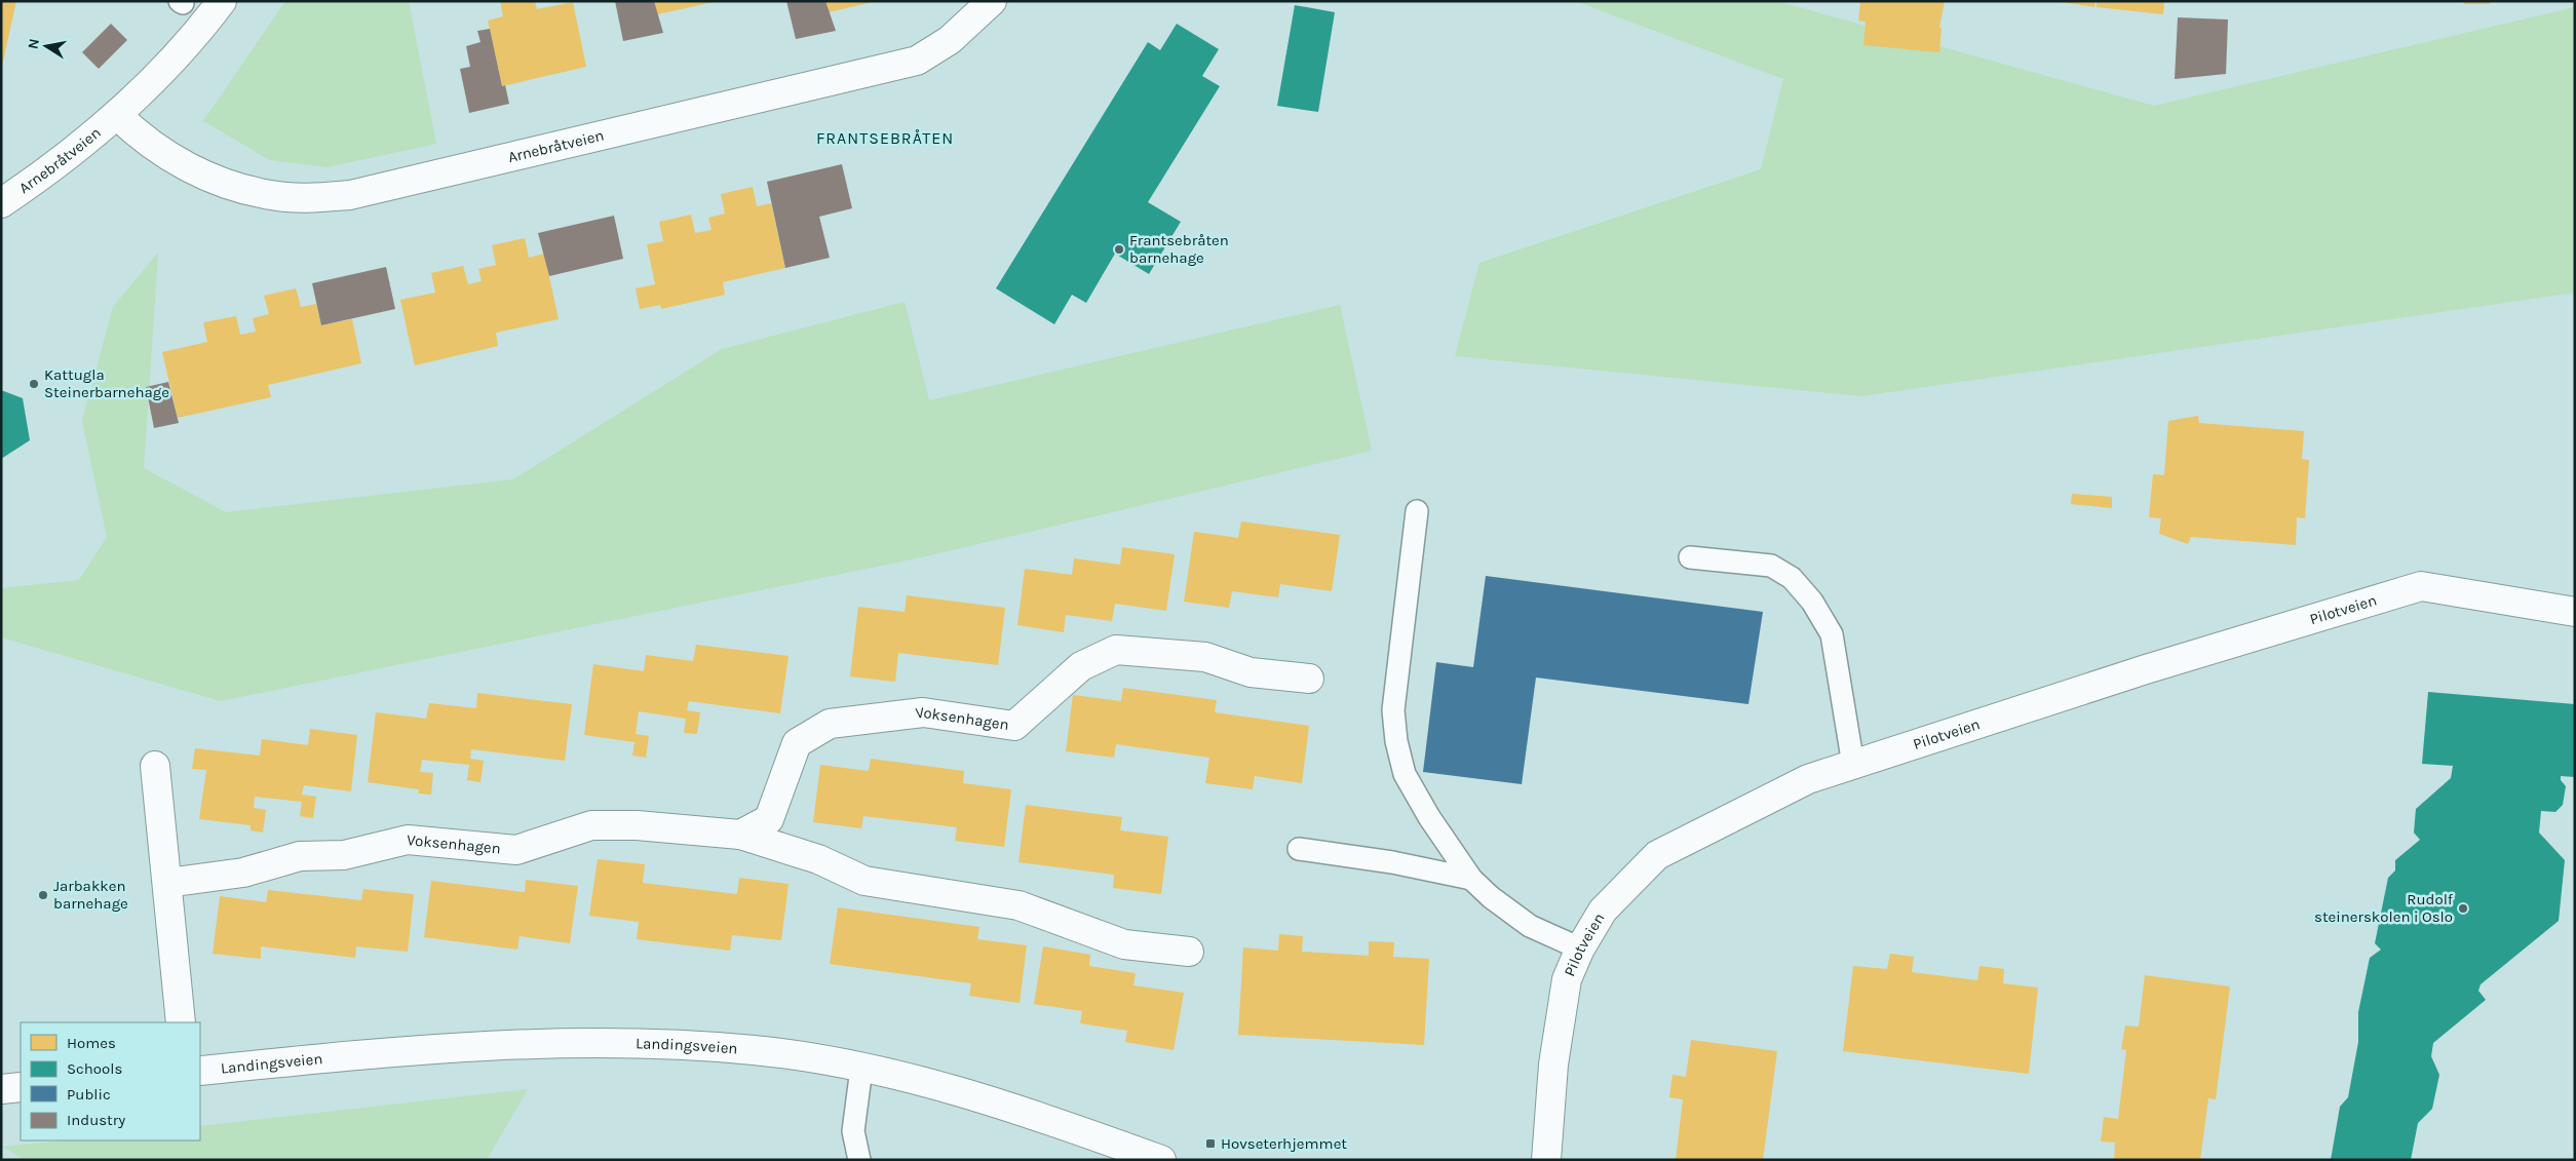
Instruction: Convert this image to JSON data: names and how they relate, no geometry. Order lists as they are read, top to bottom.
{
  "streets": {
    "street": [
      "Arnebråtveien",
      "Pilotveien",
      "Voksenhagen",
      "Landingsveien"
    ]
  },
  "districts": ["FRANTSEBRÅTEN"],
  "places": {
    "other": [
      "Frantsebråten barnehage",
      "Kattugla Steinerbarnehage",
      "Jarbakken barnehage",
      "Rudolf steinerskolen i Oslo"
    ],
    "transit": ["Hovseterhjemmet"]
  },
  "legend": [
    "Homes",
    "Schools",
    "Public",
    "Industry"
  ],
  "north": "left"
}
